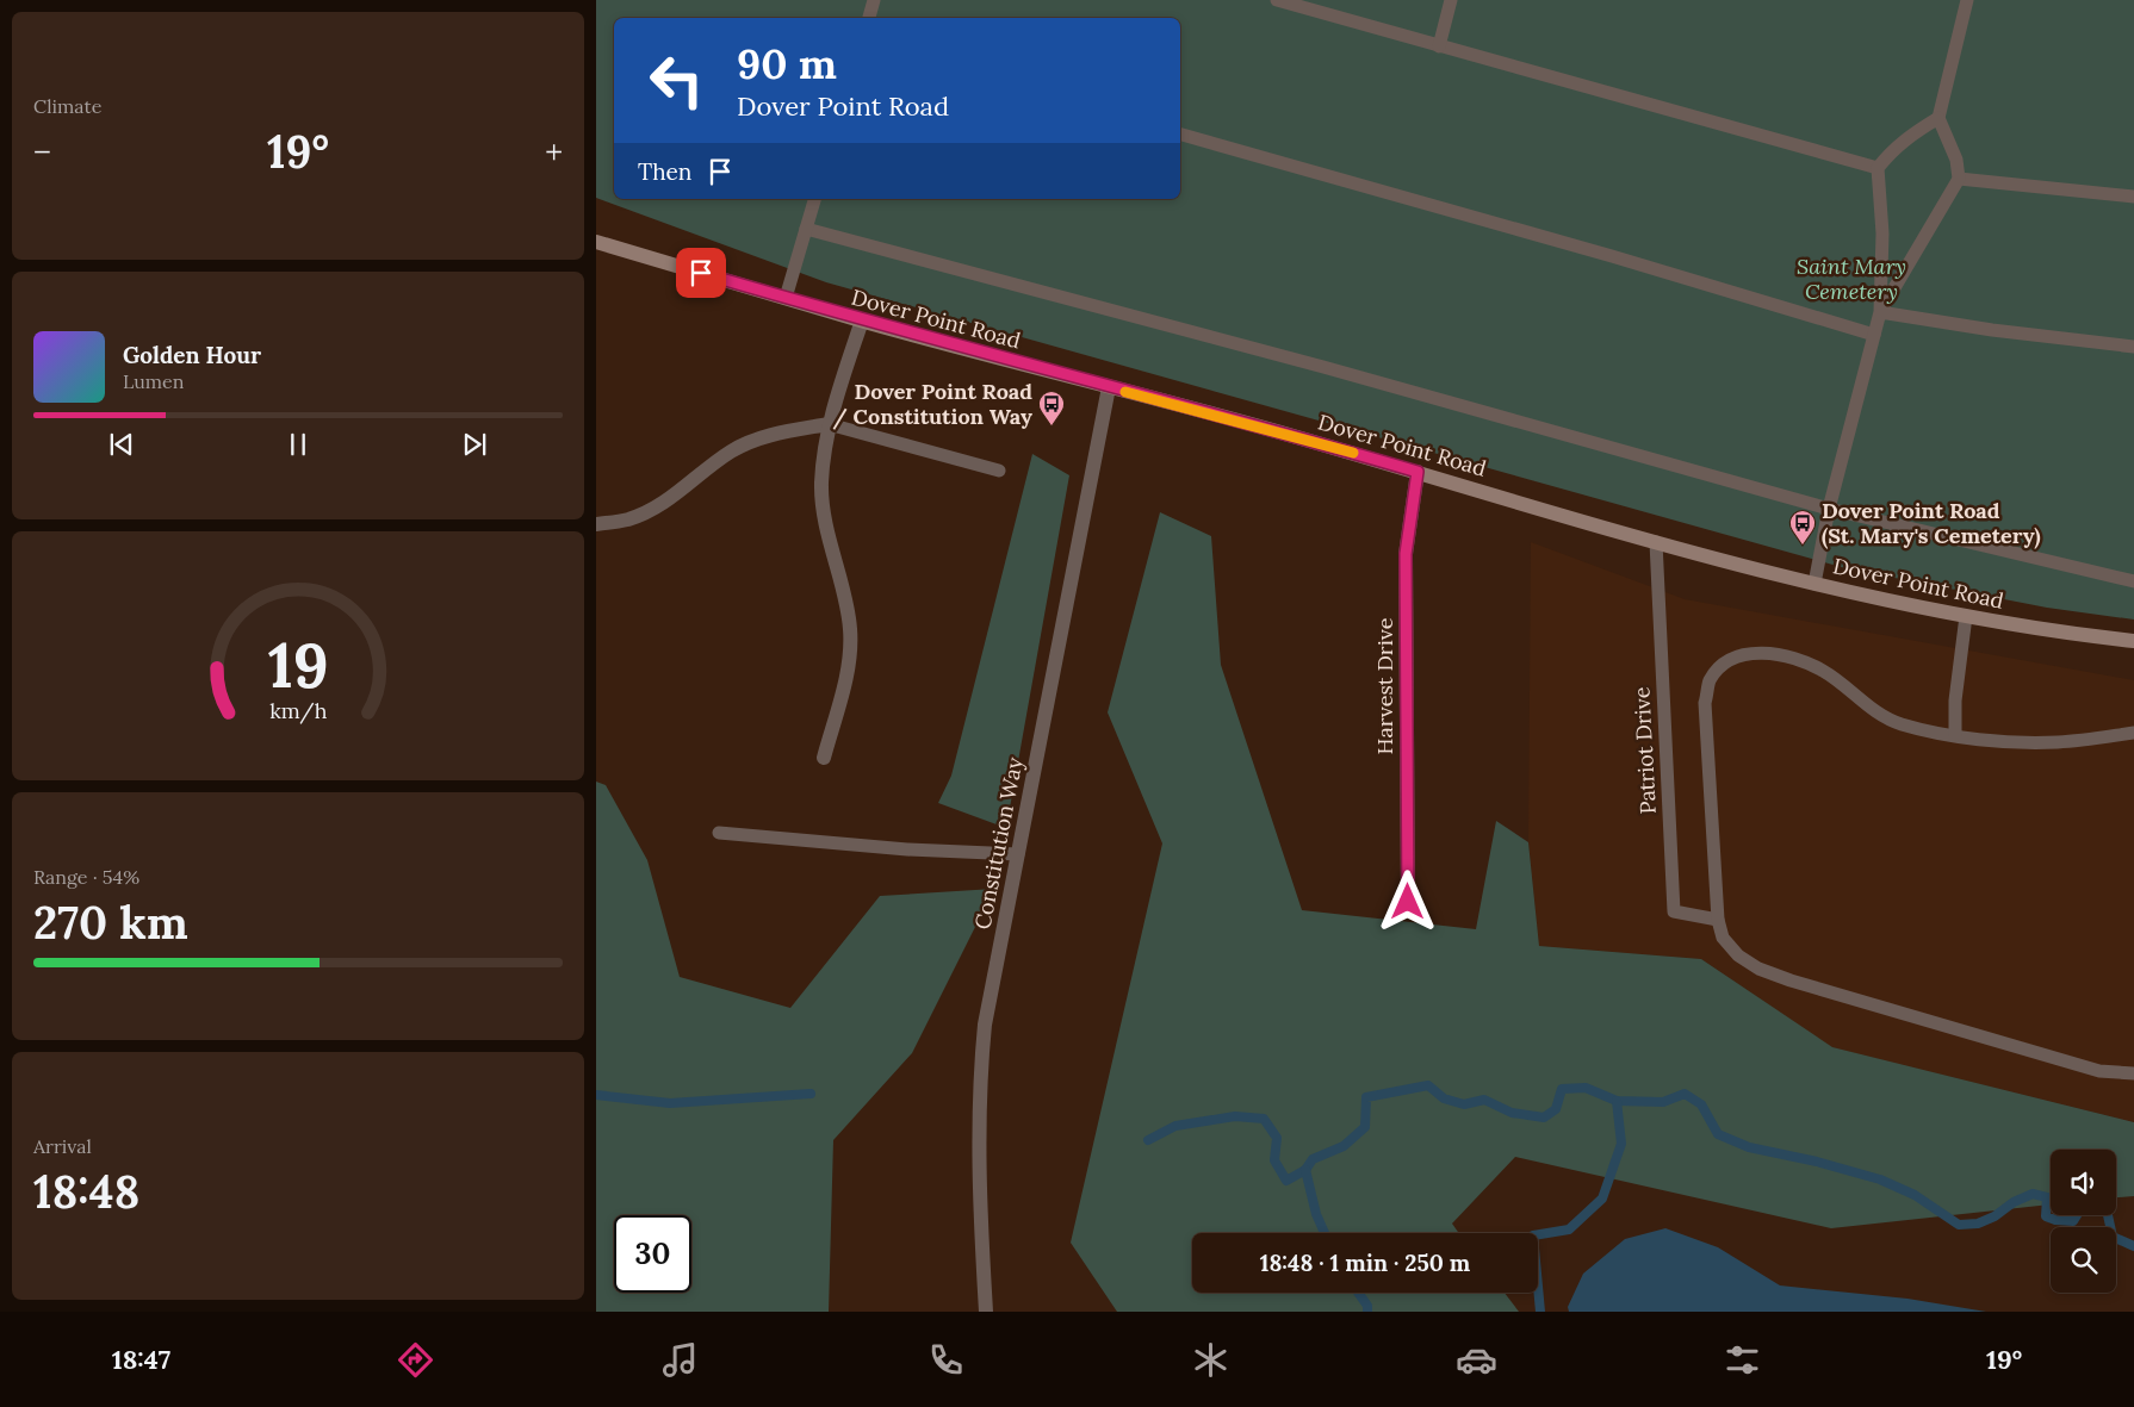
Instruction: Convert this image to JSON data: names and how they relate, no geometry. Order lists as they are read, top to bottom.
{
  "streets": {
    "main road": ["Dover Point Road"],
    "street": ["Harvest Drive", "Constitution Way"],
    "lane": ["Patriot Drive"]
  },
  "crossings": [
    ["Dover Point Road", "Harvest Drive"],
    ["Dover Point Road", "Patriot Drive"],
    ["Dover Point Road", "Constitution Way"]
  ],
  "parks": ["Saint Mary Cemetery"],
  "places": {
    "bus stop": ["Dover Point Road / Constitution Way", "Dover Point Road (St. Mary's Cemetery)"]
  },
  "page": {
    "tile": [
      "Climate",
      ["Range · 54%", "270 km"],
      ["Arrival", "18:48"]
    ],
    "turn": ["90 m", "Dover Point Road"],
    "heat": ["−", "19°", "+"],
    "then": "Then",
    "song": ["Golden Hour", "Lumen"],
    "limit": "30",
    "trip": "18:48 · 1 min · 250 m",
    "tabs": ["18:47", "19°"],
    "gauge": ["19", "km/h"]
  }
}
